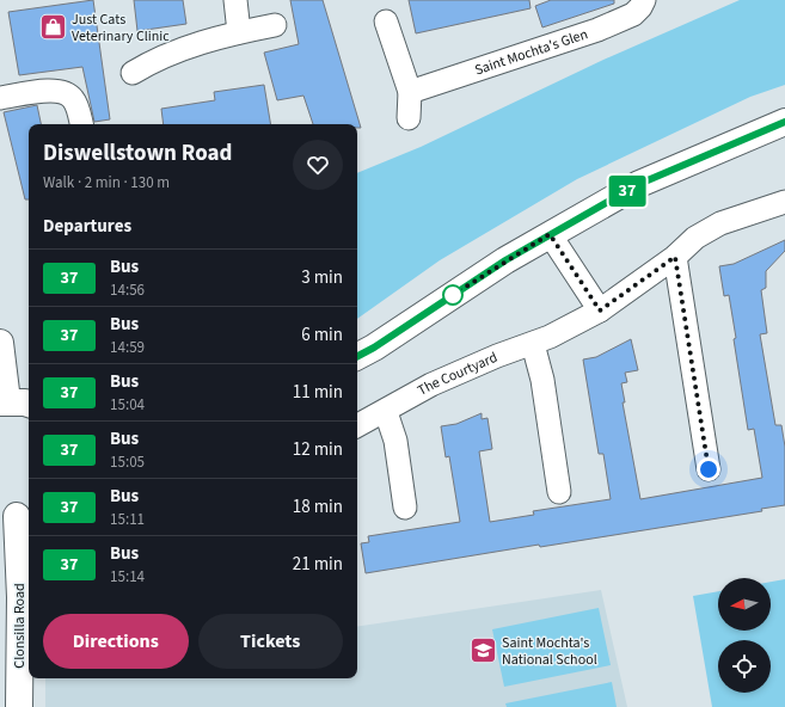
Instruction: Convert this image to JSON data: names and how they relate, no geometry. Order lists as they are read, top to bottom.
{
  "streets": {
    "street": ["Saint Mochta's Glen", "The Courtyard", "Clonsilla Road"]
  },
  "places": {
    "shop": ["Just Cats Veterinary Clinic"],
    "school or university": ["Saint Mochta's National School"]
  },
  "lines": ["bus line 37"],
  "north": "left",
  "page": {
    "on_map": "37",
    "heading": [
      ["Diswellstown Road", "Walk · 2 min · 130 m"],
      "Departures"
    ],
    "list": [
      {
        "mark": "37",
        "name": "Bus",
        "note": "14:56",
        "value": "3 min"
      },
      {
        "mark": "37",
        "name": "Bus",
        "note": "14:59",
        "value": "6 min"
      },
      {
        "mark": "37",
        "name": "Bus",
        "note": "15:04",
        "value": "11 min"
      },
      {
        "mark": "37",
        "name": "Bus",
        "note": "15:05",
        "value": "12 min"
      },
      {
        "mark": "37",
        "name": "Bus",
        "note": "15:11",
        "value": "18 min"
      },
      {
        "mark": "37",
        "name": "Bus",
        "note": "15:14",
        "value": "21 min"
      }
    ],
    "buttons": ["Directions", "Tickets"]
  }
}
